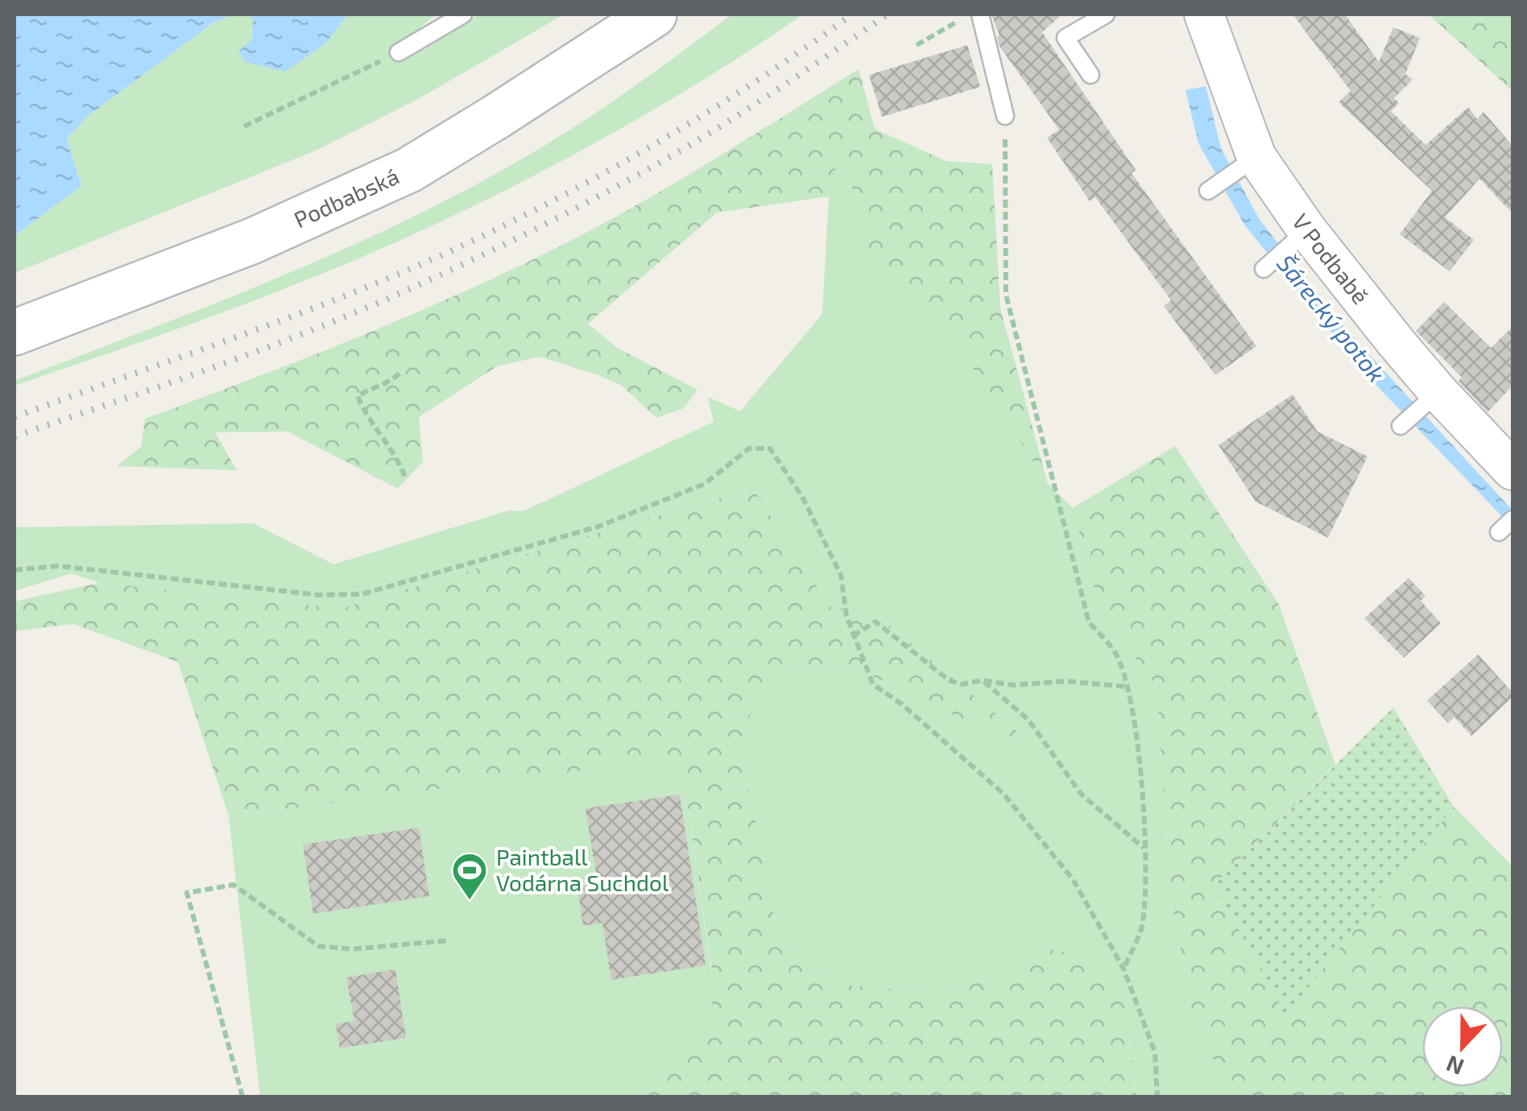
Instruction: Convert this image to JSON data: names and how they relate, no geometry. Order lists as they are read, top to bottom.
{
  "streets": {
    "main road": ["Podbabská"],
    "street": ["V Podbabě"]
  },
  "water": ["Šárecký potok"],
  "places": {
    "sports": ["Paintball Vodárna Suchdol"]
  },
  "north": "bottom"
}
